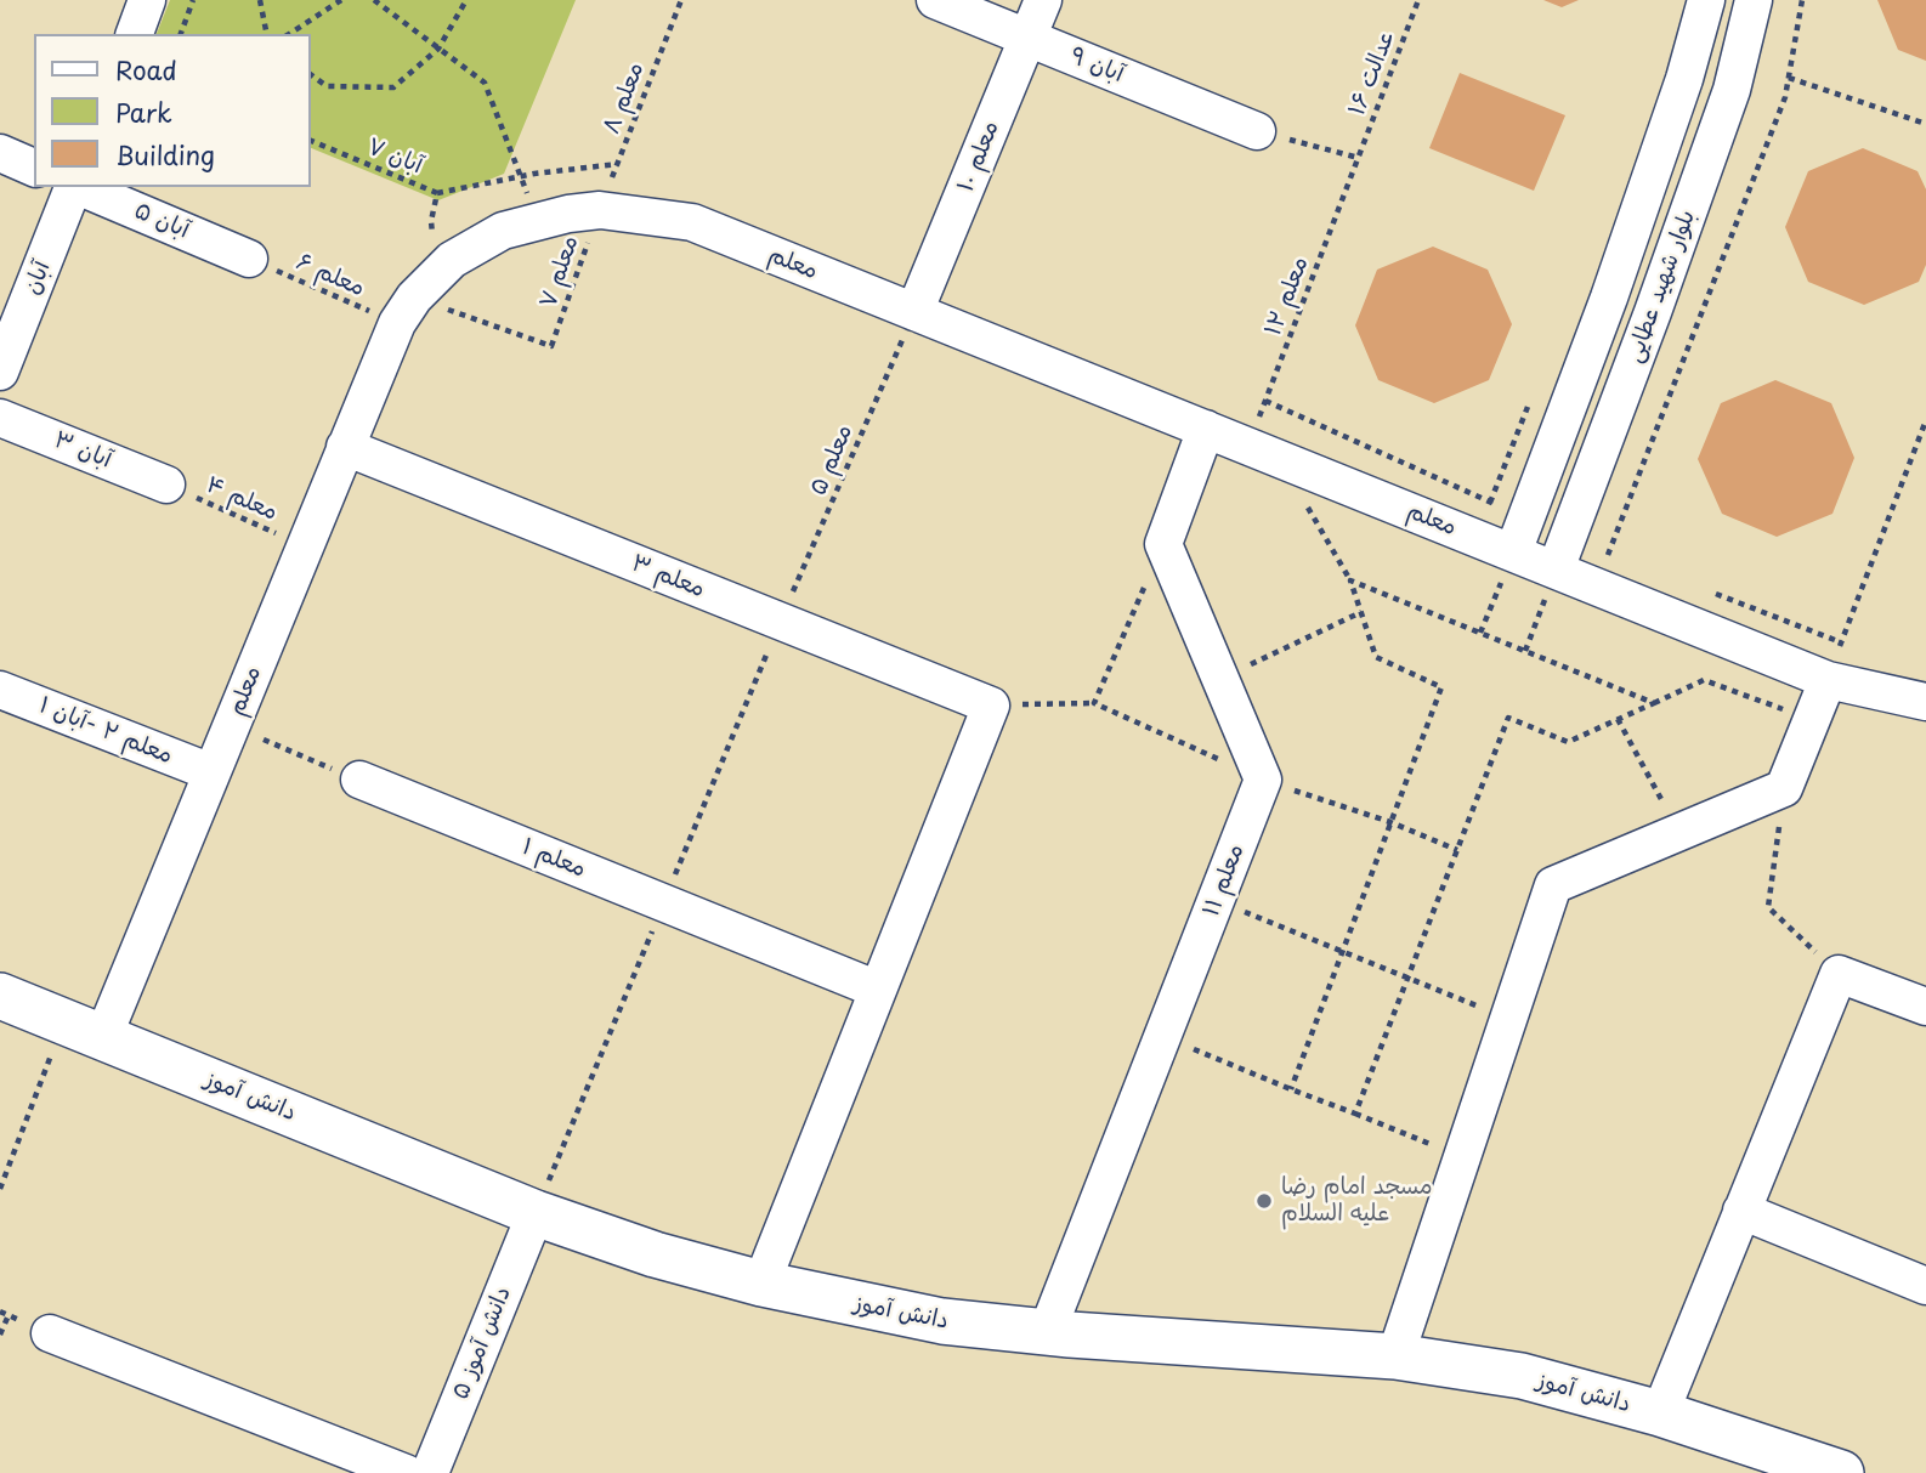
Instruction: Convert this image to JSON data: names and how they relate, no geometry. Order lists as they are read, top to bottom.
{
  "streets": {
    "street": [
      "آبان ۹",
      "معلم ۱۰",
      "آبان ۵",
      "معلم",
      "آبان",
      "بلوار شهید عطایی",
      "آبان ۳",
      "معلم ۳",
      "معلم ۲ -آبان ۱",
      "معلم ۱",
      "معلم ۱۱",
      "دانش آموز",
      "دانش آموز ۵"
    ],
    "path": [
      "عدالت ۱۶",
      "معلم ۸",
      "آبان ۷",
      "معلم ۷",
      "معلم ۶",
      "معلم ۱۲",
      "معلم ۵",
      "معلم ۴"
    ]
  },
  "crossings": [
    ["آبان ۹", "معلم ۱۰"],
    ["عدالت ۱۶", "معلم ۱۲"],
    ["معلم ۸", "معلم"],
    ["معلم ۸", "معلم ۷"],
    ["آبان ۷", "معلم"],
    ["آبان ۷", "معلم ۷"],
    ["آبان ۷", "معلم ۶"],
    ["معلم ۱۰", "معلم"],
    ["معلم ۱۰", "معلم ۵"],
    ["آبان ۵", "معلم ۶"],
    ["معلم", "معلم ۷"],
    ["معلم", "معلم ۶"],
    ["معلم", "بلوار شهید عطایی"],
    ["معلم", "معلم ۱۲"],
    ["معلم", "معلم ۵"],
    ["معلم", "معلم ۴"],
    ["معلم", "معلم ۳"],
    ["معلم", "معلم ۲ -آبان ۱"],
    ["معلم", "دانش آموز"],
    ["معلم ۷", "معلم ۶"],
    ["آبان ۳", "معلم ۴"],
    ["معلم ۵", "معلم ۳"],
    ["معلم ۱۱", "دانش آموز"],
    ["دانش آموز", "دانش آموز ۵"]
  ],
  "places": ["مسجد امام رضا علیه السلام"],
  "legend": ["Road", "Park", "Building"]
}
